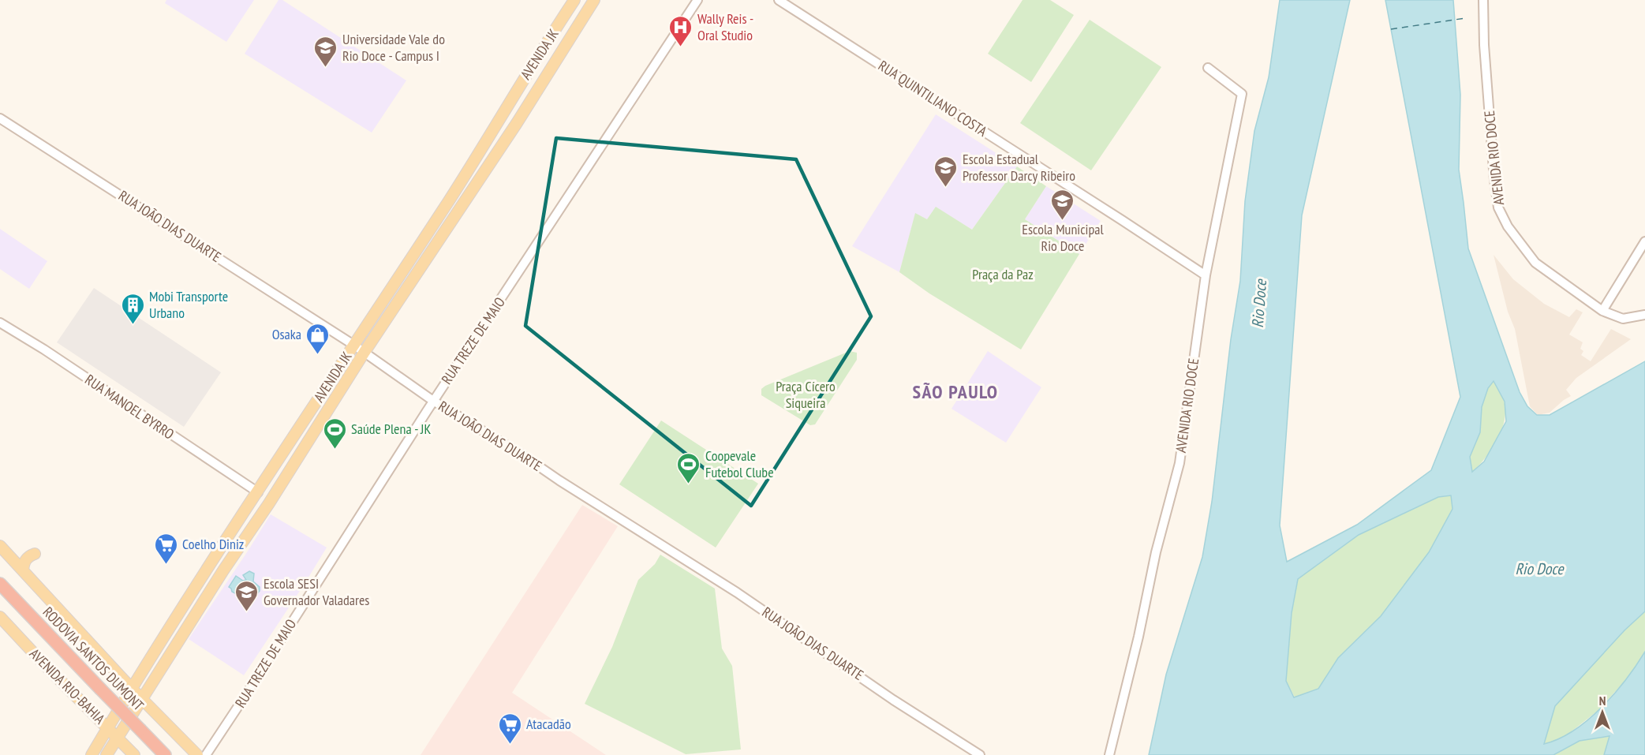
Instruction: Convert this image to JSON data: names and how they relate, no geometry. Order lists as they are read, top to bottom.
{
  "streets": {
    "highway": ["RODOVIA SANTOS DUMONT"],
    "main road": ["AVENIDA JK", "AVENIDA RIO-BAHIA"],
    "street": [
      "RUA QUINTILIANO COSTA",
      "AVENIDA RIO DOCE",
      "RUA JOÃO DIAS DUARTE",
      "RUA TREZE DE MAIO",
      "RUA MANOEL BYRRO"
    ]
  },
  "crossings": [
    ["AVENIDA JK", "RUA JOÃO DIAS DUARTE"],
    ["AVENIDA JK", "RUA MANOEL BYRRO"],
    ["AVENIDA JK", "AVENIDA RIO-BAHIA"],
    ["RUA QUINTILIANO COSTA", "AVENIDA RIO DOCE"],
    ["RUA JOÃO DIAS DUARTE", "RUA TREZE DE MAIO"]
  ],
  "districts": ["SÃO PAULO"],
  "water": ["Rio Doce"],
  "parks": ["Praça da Paz", "Praça Cícero Siqueira"],
  "places": {
    "hospital": ["Wally Reis - Oral Studio"],
    "school or university": [
      "Universidade Vale do Rio Doce - Campus I",
      "Escola Estadual Professor Darcy Ribeiro",
      "Escola Municipal Rio Doce",
      "Escola SESI Governador Valadares"
    ],
    "building": ["Mobi Transporte Urbano"],
    "shop": ["Osaka"],
    "sports": ["Saúde Plena - JK", "Coopevale Futebol Clube"],
    "supermarket": ["Coelho Diniz", "Atacadão"]
  },
  "north": "top"
}
